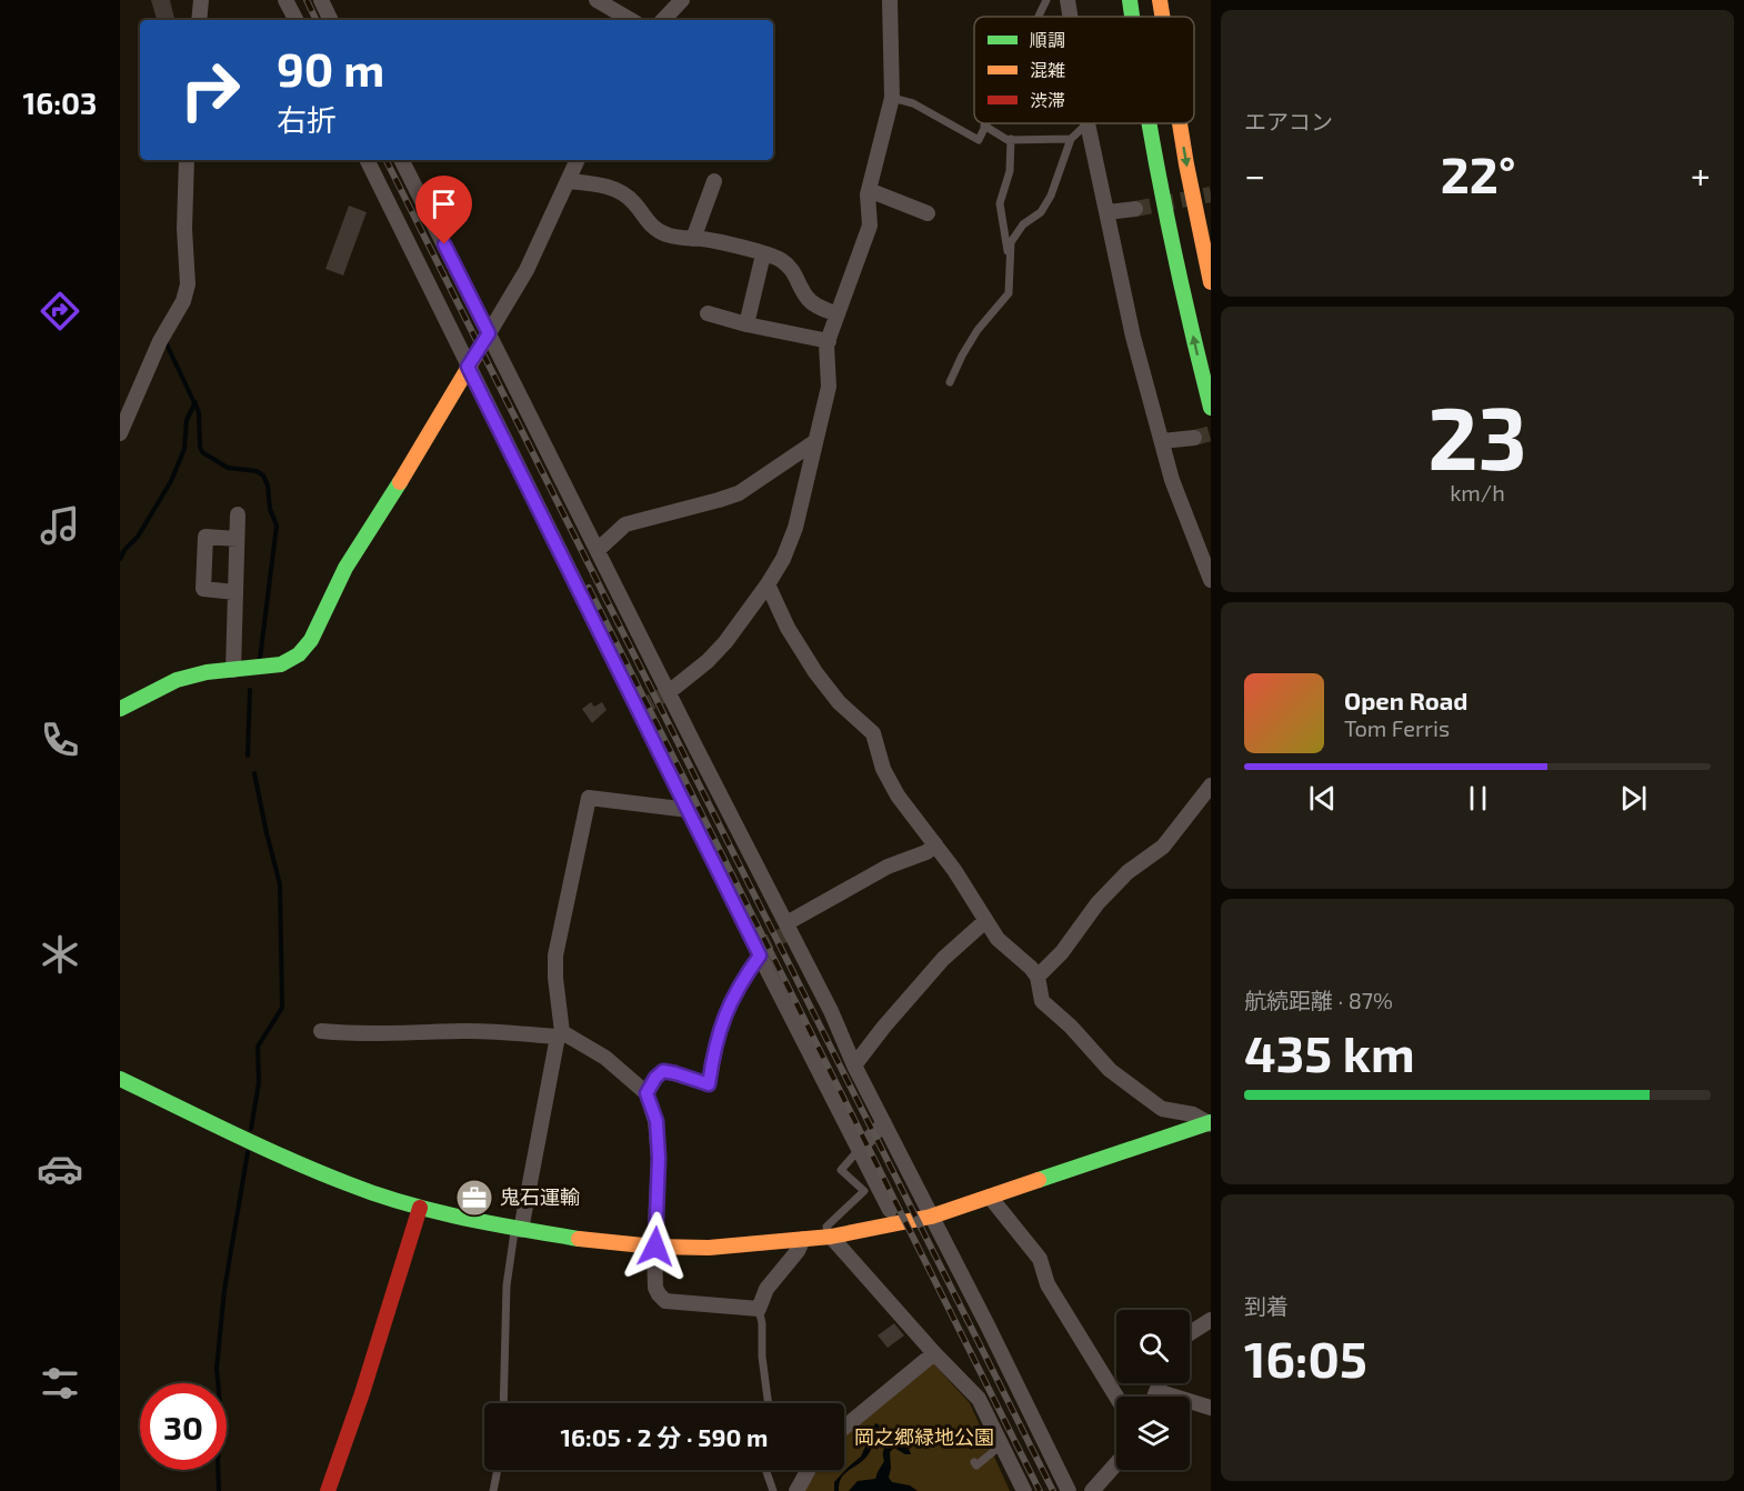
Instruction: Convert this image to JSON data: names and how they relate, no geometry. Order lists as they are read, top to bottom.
{
  "parks": ["岡之郷緑地公園"],
  "places": {
    "office": ["鬼石運輸"]
  },
  "legend": ["順調", "混雑", "渋滞"],
  "page": {
    "tabs": "16:03",
    "tile": [
      "エアコン",
      ["23", "km/h"],
      ["航続距離 · 87%", "435 km"],
      ["到着", "16:05"]
    ],
    "turn": ["90 m", "右折"],
    "heat": ["−", "22°", "+"],
    "song": ["Open Road", "Tom Ferris"],
    "limit": "30",
    "trip": "16:05 · 2 分 · 590 m"
  }
}
